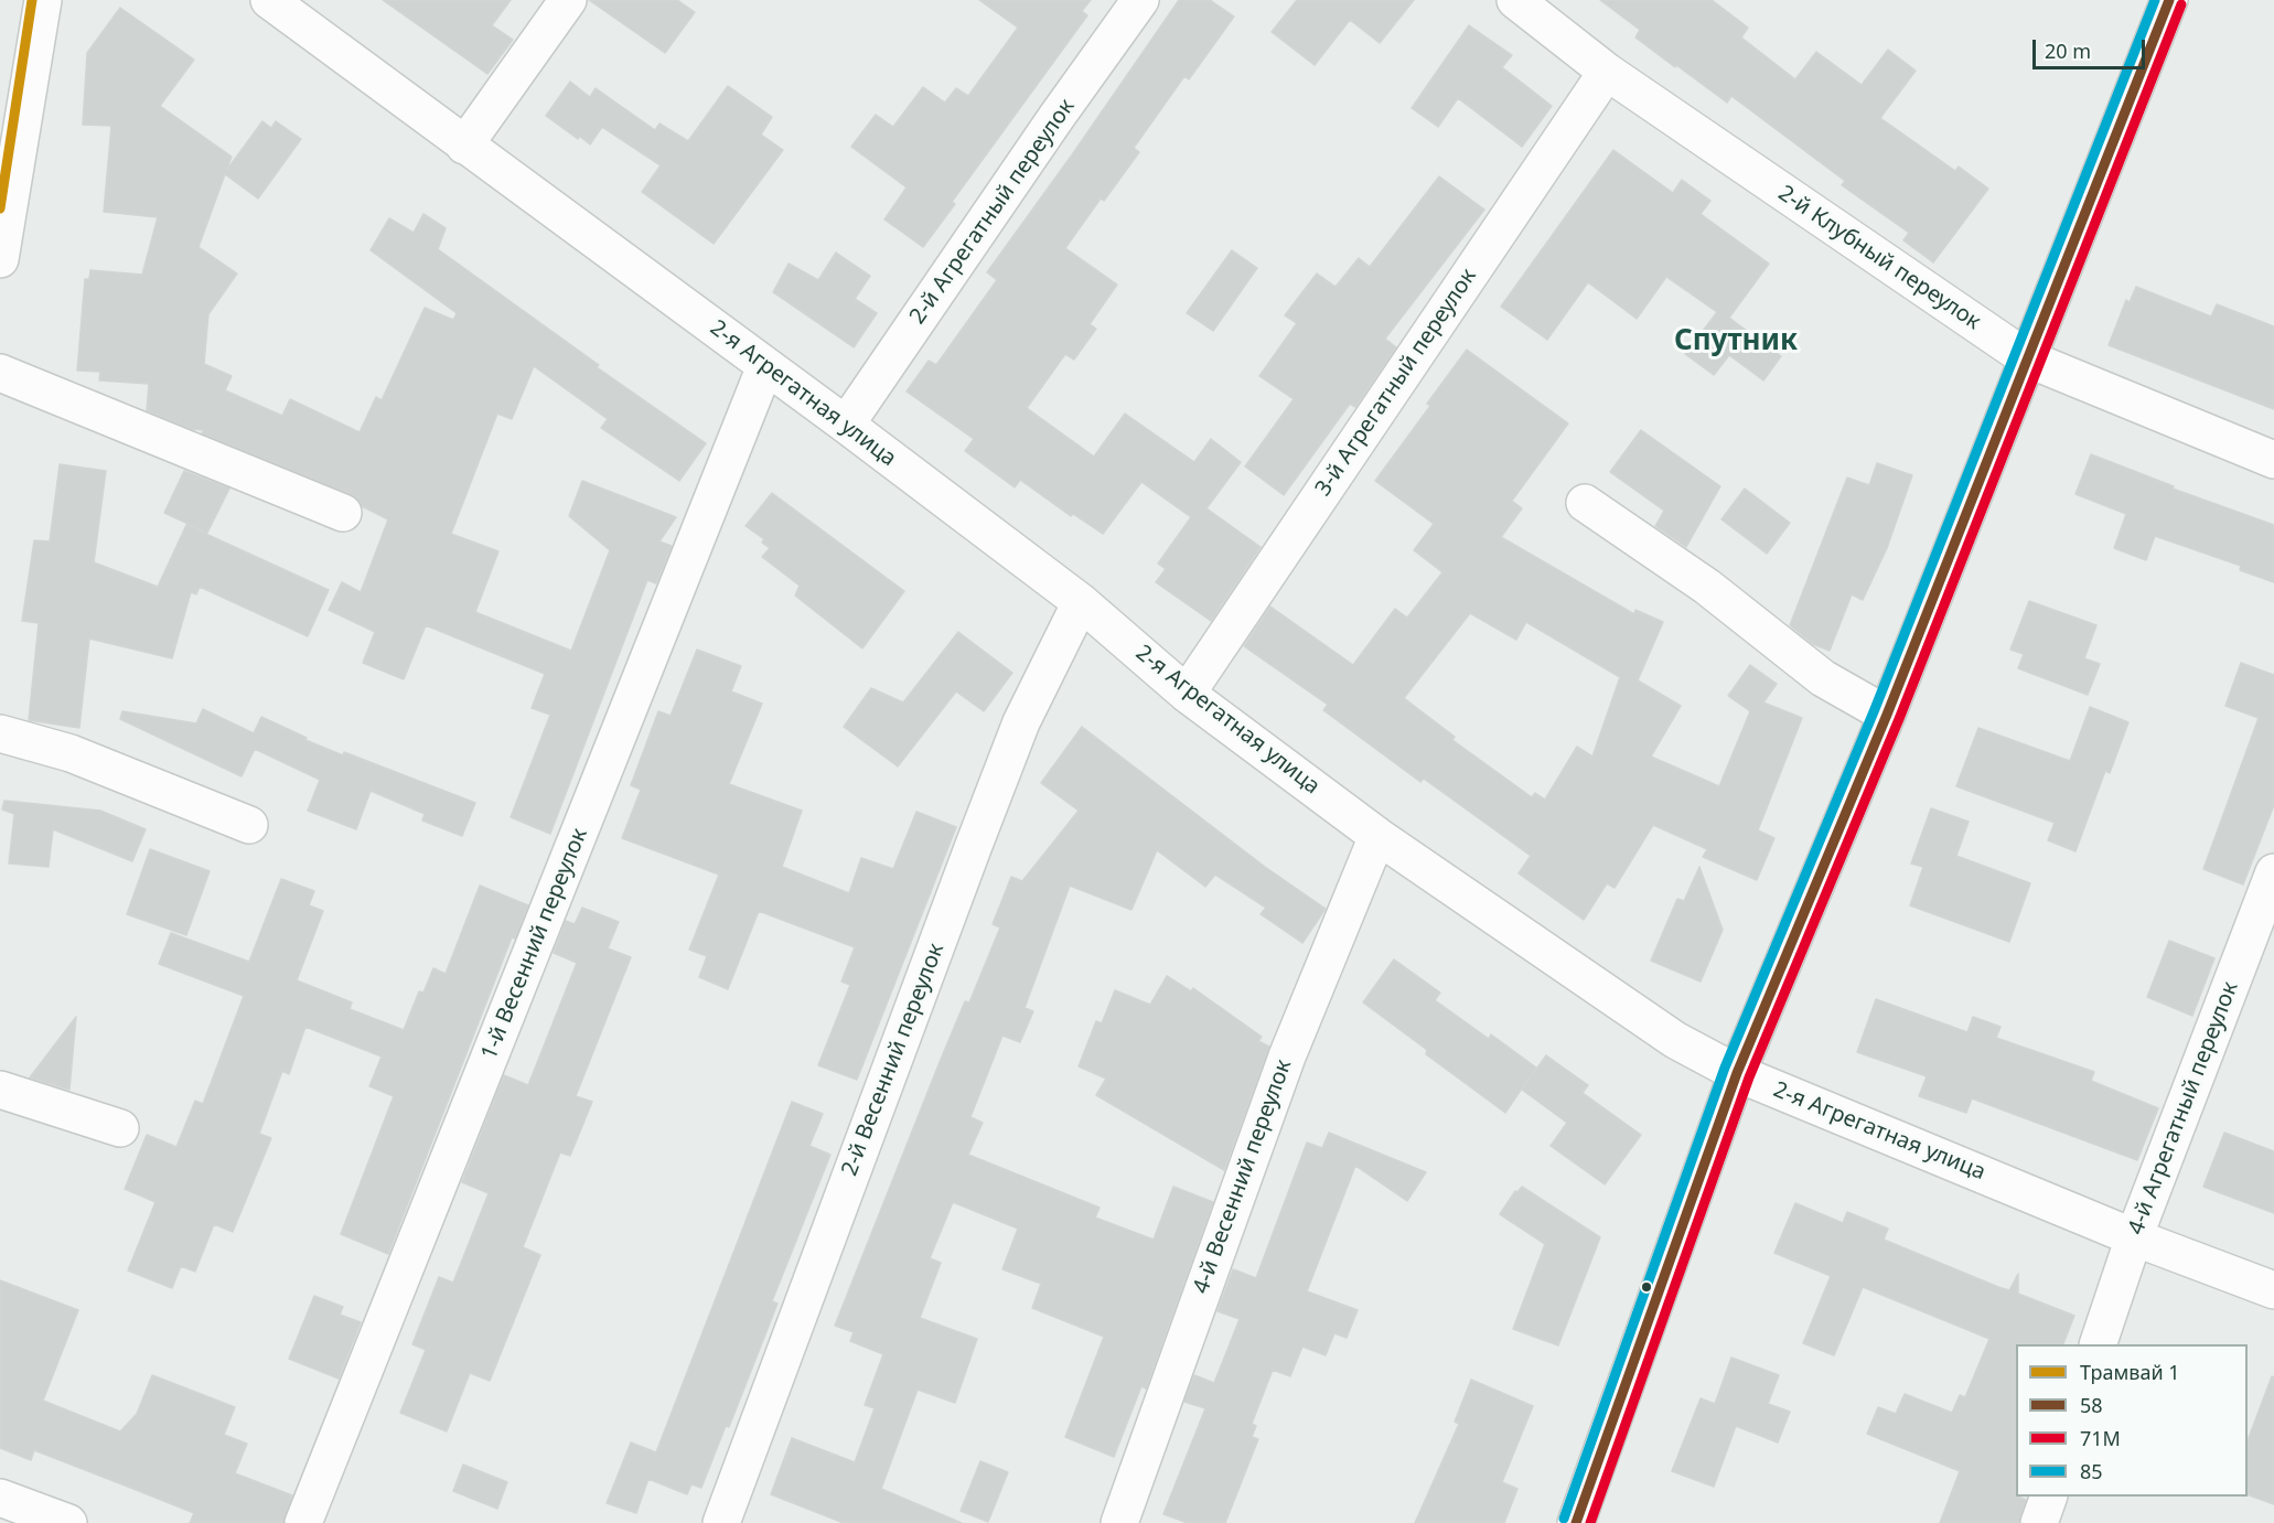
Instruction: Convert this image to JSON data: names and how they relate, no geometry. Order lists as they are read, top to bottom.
{
  "streets": {
    "street": [
      "2-й Агрегатный переулок",
      "2-й Клубный переулок",
      "3-й Агрегатный переулок",
      "2-я Агрегатная улица",
      "1-й Весенний переулок",
      "2-й Весенний переулок",
      "4-й Агрегатный переулок",
      "4-й Весенний переулок"
    ]
  },
  "crossings": [
    ["2-й Агрегатный переулок", "2-я Агрегатная улица"],
    ["2-й Клубный переулок", "3-й Агрегатный переулок"],
    ["3-й Агрегатный переулок", "2-я Агрегатная улица"],
    ["2-я Агрегатная улица", "1-й Весенний переулок"],
    ["2-я Агрегатная улица", "2-й Весенний переулок"],
    ["2-я Агрегатная улица", "4-й Агрегатный переулок"],
    ["2-я Агрегатная улица", "4-й Весенний переулок"]
  ],
  "districts": ["Спутник"],
  "lines": [
    "tram line 1",
    "transit line 58",
    "transit line 85",
    "transit line 71М"
  ],
  "legend": [
    "Трамвай 1",
    "58",
    "71М",
    "85"
  ],
  "scale_bar": "20 m"
}
